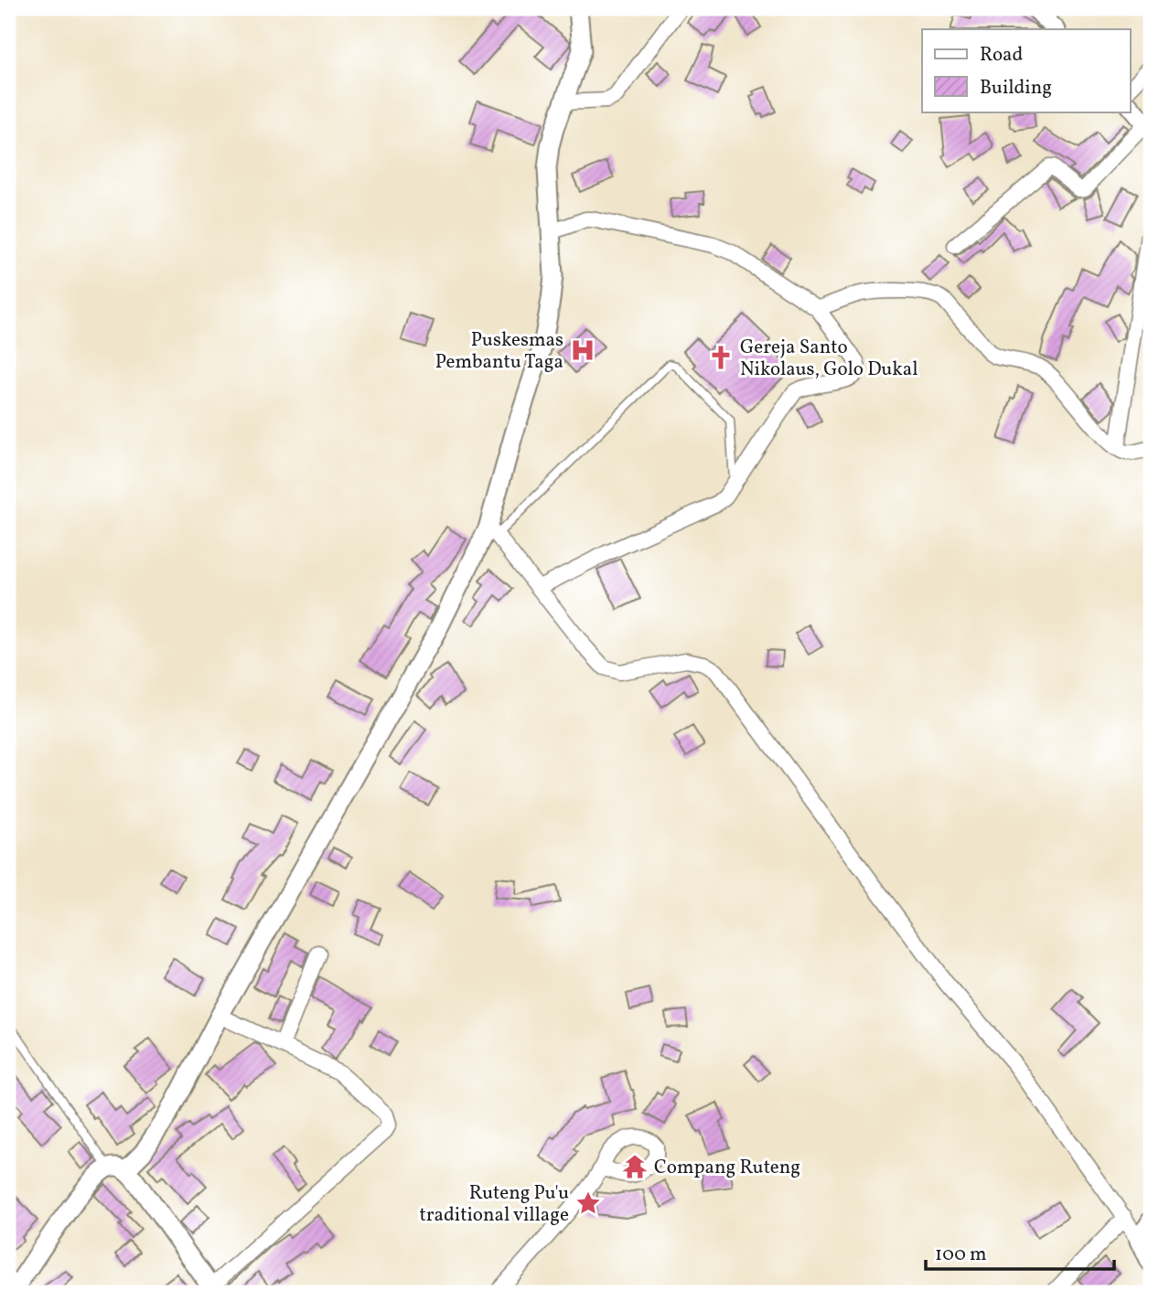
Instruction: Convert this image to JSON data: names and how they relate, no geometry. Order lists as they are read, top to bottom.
{
  "places": {
    "hospital": ["Puskesmas Pembantu Taga"],
    "church": ["Gereja Santo Nikolaus, Golo Dukal"],
    "temple": ["Compang Ruteng"],
    "place": ["Ruteng Pu'u traditional village"]
  },
  "legend": ["Road", "Building"],
  "scale_bar": "100 m"
}
